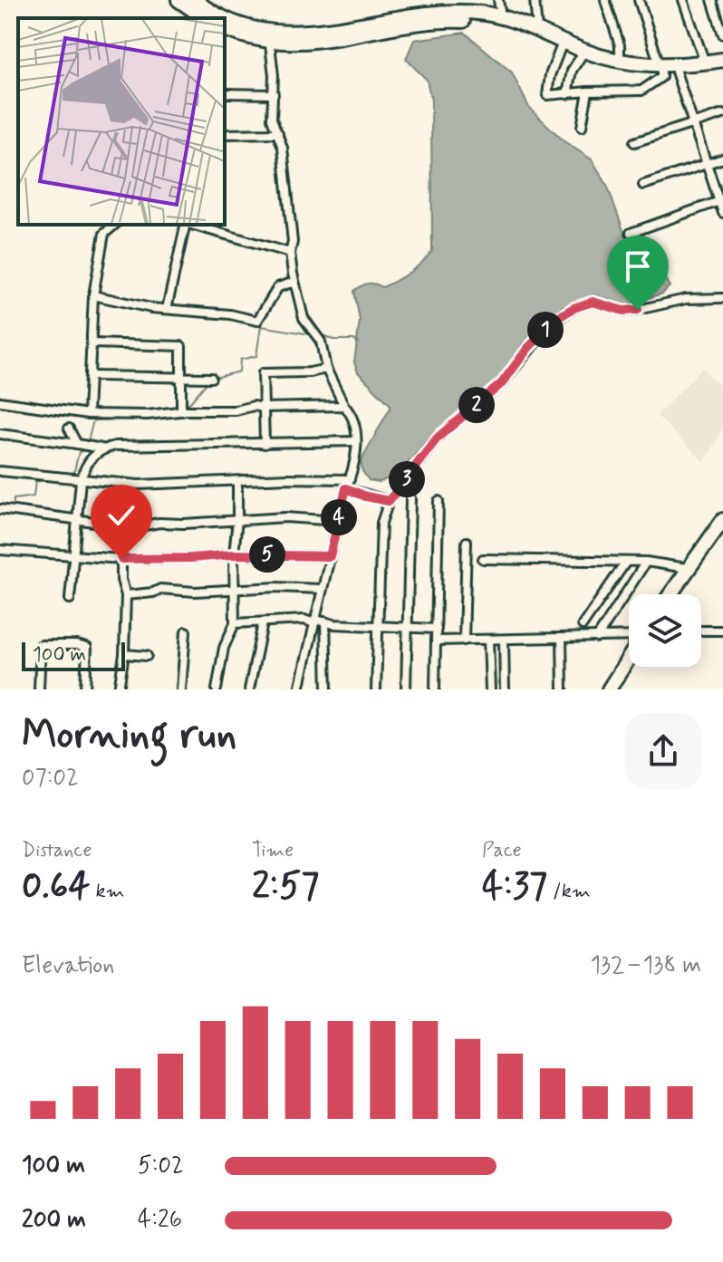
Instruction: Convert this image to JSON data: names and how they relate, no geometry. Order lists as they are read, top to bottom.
{
  "scale_bar": "100 m",
  "page": {
    "pins": [
      "1",
      "2",
      "3",
      "4",
      "5"
    ],
    "scale": "100 m",
    "heading": ["Morning run", "07:02"],
    "stats": [
      ["Distance", "0.64 km"],
      ["Time", "2:57"],
      ["Pace", "4:37 /km"]
    ],
    "chart": ["Elevation", "132–138 m"],
    "list": [
      {
        "name": "100 m",
        "note": "5:02"
      },
      {
        "name": "200 m",
        "note": "4:26"
      }
    ]
  }
}
